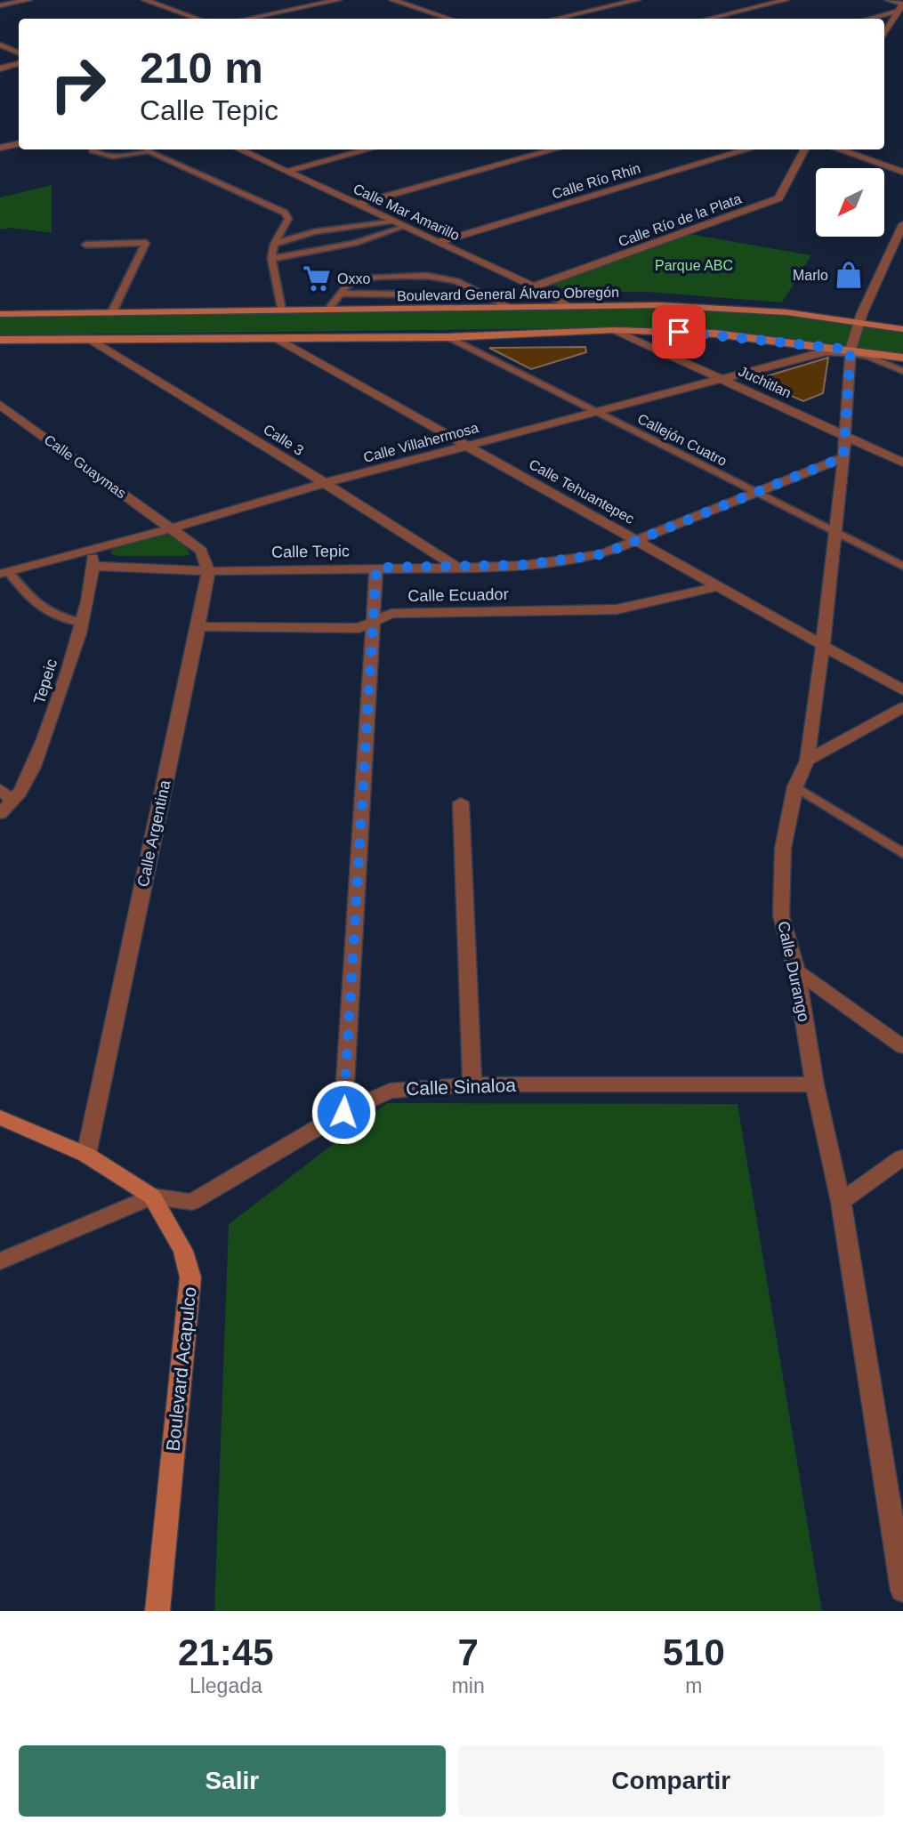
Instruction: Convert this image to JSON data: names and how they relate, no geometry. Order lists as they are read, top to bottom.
{
  "streets": {
    "main road": ["Boulevard General Álvaro Obregón", "Boulevard Acapulco"],
    "street": [
      "Calle Río Rhin",
      "Calle Mar Amarillo",
      "Calle Río de la Plata",
      "Juchitlan",
      "Calle 3",
      "Calle Villahermosa",
      "Calle Guaymas",
      "Calle Tehuantepec",
      "Calle Tepic",
      "Calle Ecuador",
      "Tepeic",
      "Calle Argentina",
      "Calle Durango",
      "Calle Sinaloa"
    ],
    "lane": ["Callejón Cuatro"]
  },
  "crossings": [
    ["Calle Río Rhin", "Calle Mar Amarillo"],
    ["Calle Mar Amarillo", "Calle Río de la Plata"],
    ["Calle Mar Amarillo", "Boulevard General Álvaro Obregón"],
    ["Boulevard General Álvaro Obregón", "Calle Durango"],
    ["Juchitlan", "Calle Villahermosa"],
    ["Juchitlan", "Calle Durango"],
    ["Calle 3", "Calle Villahermosa"],
    ["Calle 3", "Calle Tepic"],
    ["Callejón Cuatro", "Calle Villahermosa"],
    ["Callejón Cuatro", "Calle Tepic"],
    ["Callejón Cuatro", "Calle Durango"],
    ["Calle Villahermosa", "Calle Guaymas"],
    ["Calle Villahermosa", "Calle Tehuantepec"],
    ["Calle Villahermosa", "Tepeic"],
    ["Calle Villahermosa", "Calle Durango"],
    ["Calle Tehuantepec", "Calle Tepic"],
    ["Calle Tehuantepec", "Calle Ecuador"],
    ["Calle Tehuantepec", "Calle Durango"],
    ["Calle Tepic", "Tepeic"],
    ["Calle Tepic", "Calle Argentina"],
    ["Calle Tepic", "Calle Durango"],
    ["Calle Ecuador", "Calle Argentina"],
    ["Calle Argentina", "Boulevard Acapulco"],
    ["Calle Durango", "Calle Sinaloa"],
    ["Calle Sinaloa", "Boulevard Acapulco"]
  ],
  "parks": ["Parque ABC"],
  "places": {
    "shop": ["Marlo"],
    "supermarket": ["Oxxo"]
  },
  "north": "bottom left",
  "page": {
    "turn": ["210 m", "Calle Tepic"],
    "eta": [
      "21:45",
      "Llegada",
      "7",
      "min",
      "510",
      "m"
    ],
    "buttons": ["Salir", "Compartir"]
  }
}
